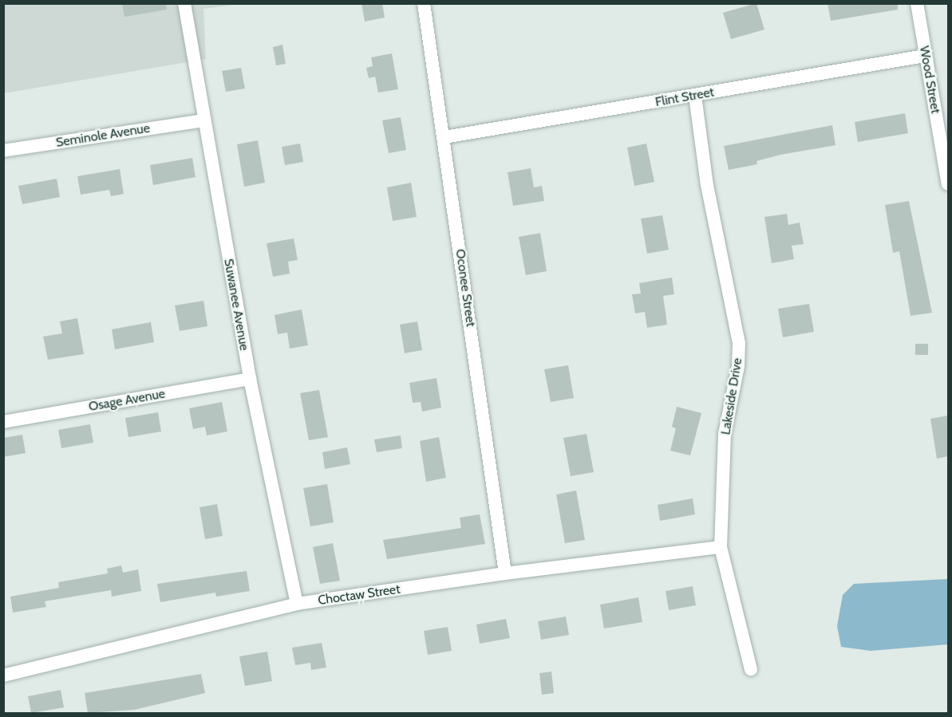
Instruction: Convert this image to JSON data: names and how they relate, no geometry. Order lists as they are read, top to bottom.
{
  "streets": {
    "street": [
      "Wood Street",
      "Flint Street",
      "Seminole Avenue",
      "Oconee Street",
      "Suwanee Avenue",
      "Lakeside Drive",
      "Osage Avenue",
      "Choctaw Street"
    ]
  },
  "crossings": [
    ["Wood Street", "Flint Street"],
    ["Flint Street", "Oconee Street"],
    ["Flint Street", "Lakeside Drive"],
    ["Seminole Avenue", "Suwanee Avenue"],
    ["Oconee Street", "Choctaw Street"],
    ["Suwanee Avenue", "Osage Avenue"],
    ["Suwanee Avenue", "Choctaw Street"],
    ["Lakeside Drive", "Choctaw Street"]
  ]
}
